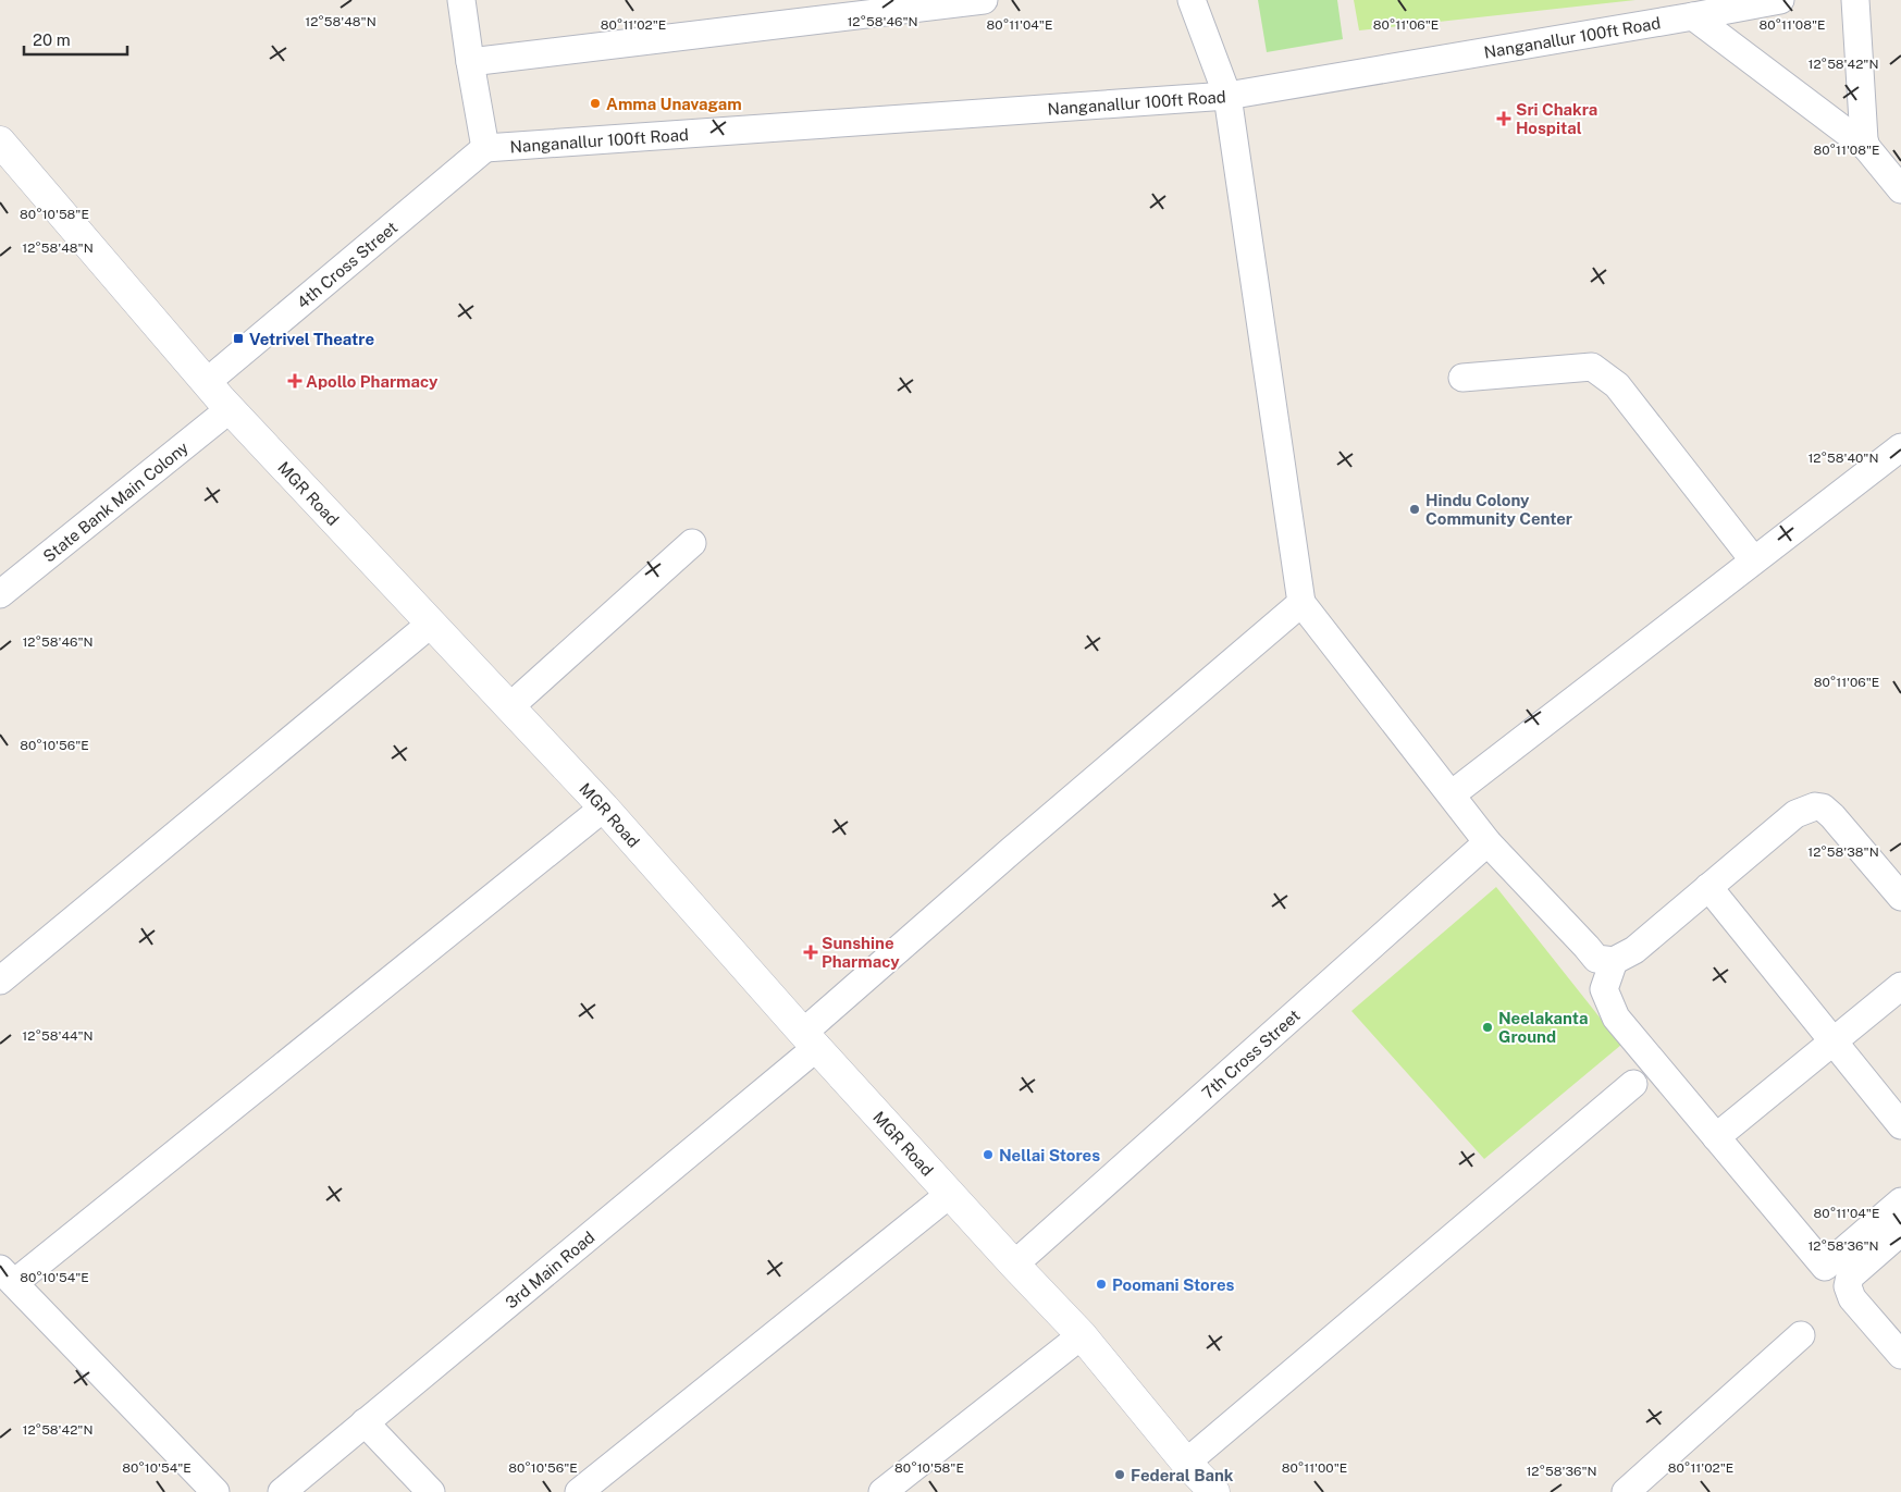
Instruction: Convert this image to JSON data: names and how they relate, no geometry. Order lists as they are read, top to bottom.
{
  "streets": {
    "street": [
      "Nanganallur 100ft Road",
      "4th Cross Street",
      "MGR Road",
      "State Bank Main Colony",
      "7th Cross Street",
      "3rd Main Road"
    ]
  },
  "crossings": [
    ["Nanganallur 100ft Road", "4th Cross Street"],
    ["4th Cross Street", "MGR Road"],
    ["MGR Road", "State Bank Main Colony"],
    ["MGR Road", "7th Cross Street"],
    ["MGR Road", "3rd Main Road"]
  ],
  "places": {
    "other": [
      "Amma Unavagam",
      "Hindu Colony Community Center",
      "Neelakanta Ground",
      "Nellai Stores",
      "Poomani Stores",
      "Federal Bank"
    ],
    "health": ["Sri Chakra Hospital", "Apollo Pharmacy", "Sunshine Pharmacy"],
    "transit": ["Vetrivel Theatre"]
  },
  "scale_bar": "20 m",
  "coordinates": [
    "12°58'48\"N",
    "12°58'46\"N",
    "80°11'02\"E",
    "80°11'04\"E",
    "80°11'06\"E",
    "80°11'08\"E",
    "12°58'42\"N",
    "80°10'58\"E",
    "12°58'40\"N",
    "80°10'56\"E",
    "12°58'38\"N",
    "12°58'44\"N",
    "12°58'36\"N",
    "80°10'54\"E",
    "80°11'00\"E"
  ]
}
